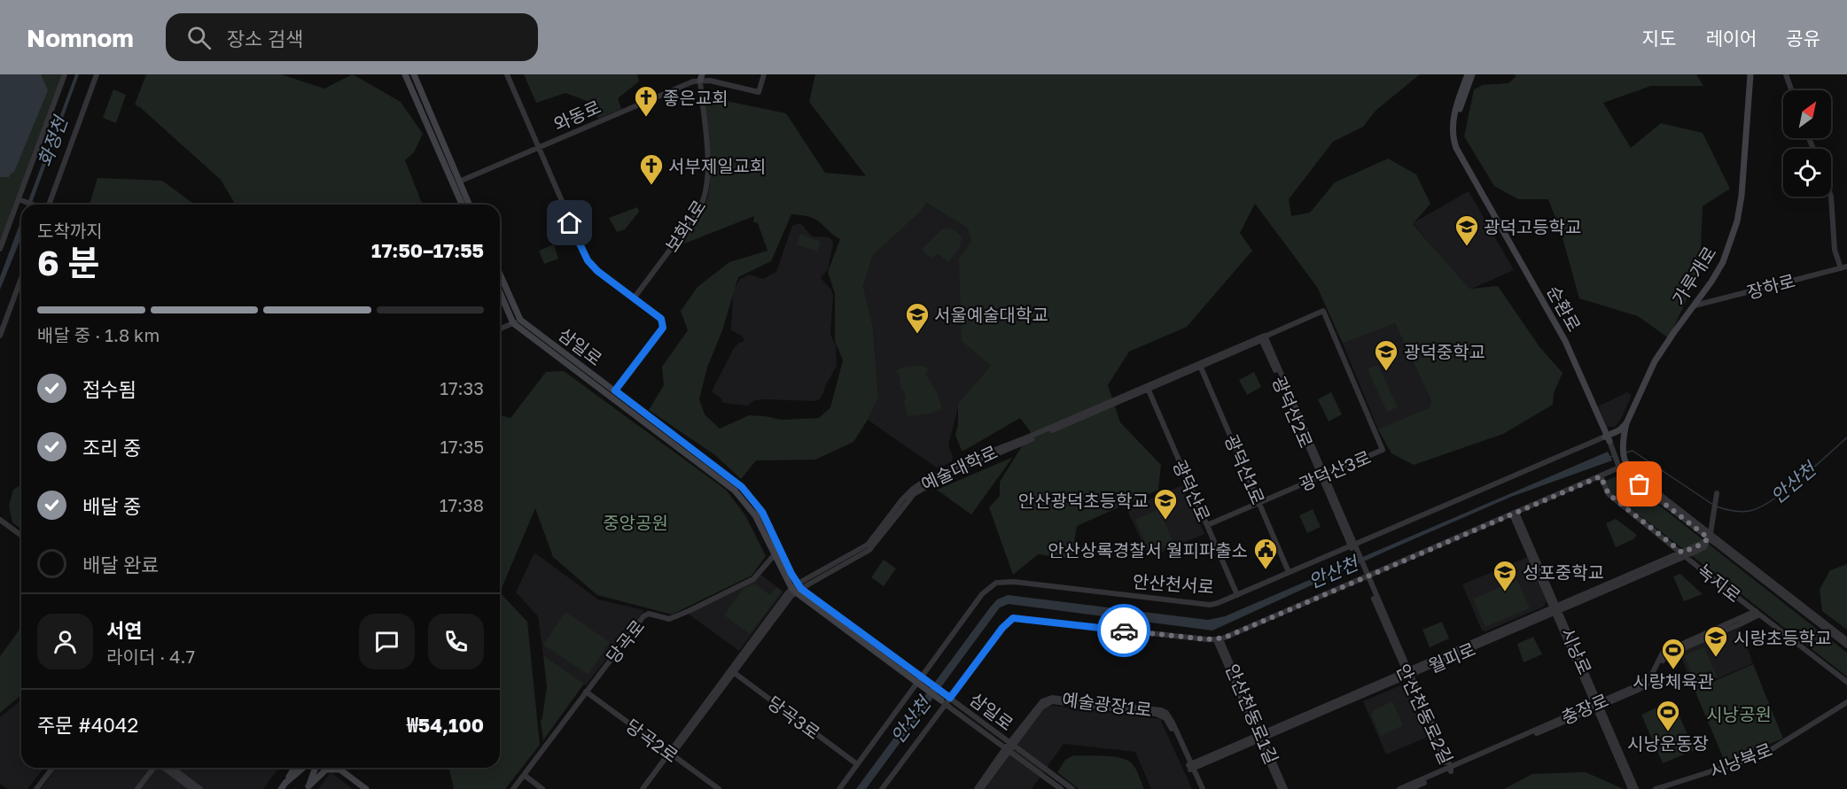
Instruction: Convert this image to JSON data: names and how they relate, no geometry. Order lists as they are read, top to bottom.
{
  "streets": {
    "main road": ["가루개로", "순환로", "삼일로"],
    "street": [
      "와동로",
      "보화1로",
      "장하로",
      "광덕산2로",
      "예술대학로",
      "광덕산1로",
      "광덕산3로",
      "광덕산로",
      "녹지로",
      "안산천서로",
      "당곡로",
      "시낭로",
      "월피로",
      "예술광장1로",
      "충장로",
      "안산천동로1길",
      "안산천동로2길",
      "당곡3로",
      "당곡2로",
      "시낭북로"
    ]
  },
  "crossings": [
    ["와동로", "보화1로"],
    ["가루개로", "장하로"],
    ["가루개로", "순환로"],
    ["순환로", "안산천서로"],
    ["순환로", "월피로"],
    ["삼일로", "예술대학로"],
    ["삼일로", "안산천서로"],
    ["삼일로", "당곡로"],
    ["삼일로", "예술광장1로"],
    ["광덕산2로", "예술대학로"],
    ["광덕산2로", "광덕산3로"],
    ["광덕산2로", "안산천서로"],
    ["광덕산2로", "안산천동로2길"],
    ["예술대학로", "광덕산1로"],
    ["예술대학로", "광덕산3로"],
    ["예술대학로", "광덕산로"],
    ["예술대학로", "당곡3로"],
    ["예술대학로", "당곡2로"],
    ["광덕산1로", "광덕산3로"],
    ["광덕산1로", "안산천서로"],
    ["광덕산3로", "광덕산로"],
    ["광덕산로", "안산천서로"],
    ["녹지로", "월피로"],
    ["녹지로", "충장로"],
    ["안산천서로", "안산천동로2길"],
    ["안산천서로", "당곡3로"],
    ["당곡로", "당곡2로"],
    ["시낭로", "월피로"],
    ["시낭로", "충장로"],
    ["월피로", "예술광장1로"],
    ["월피로", "안산천동로1길"],
    ["월피로", "안산천동로2길"],
    ["충장로", "안산천동로2길"]
  ],
  "water": ["화정천", "안산천"],
  "parks": ["중앙공원", "시낭공원"],
  "places": {
    "church": ["좋은교회", "서부제일교회"],
    "school or university": [
      "광덕고등학교",
      "서울예술대학교",
      "광덕중학교",
      "안산광덕초등학교",
      "성포중학교",
      "시랑초등학교"
    ],
    "public building": ["안산상록경찰서 월피파출소"],
    "sports": ["시랑체육관", "시낭운동장"]
  },
  "north": "top right",
  "page": {
    "header": "Nomnom",
    "search": "장소 검색",
    "nav": ["지도", "레이어", "공유"],
    "heading": ["6 분", "도착까지", "17:50–17:55"],
    "panel": [
      "서연",
      "라이더 · 4.7",
      "주문 #4042",
      "₩54,100"
    ],
    "bar": "배달 중 · 1.8 km",
    "list": [
      ["접수됨", "17:33"],
      ["조리 중", "17:35"],
      ["배달 중", "17:38"],
      "배달 완료"
    ]
  }
}
